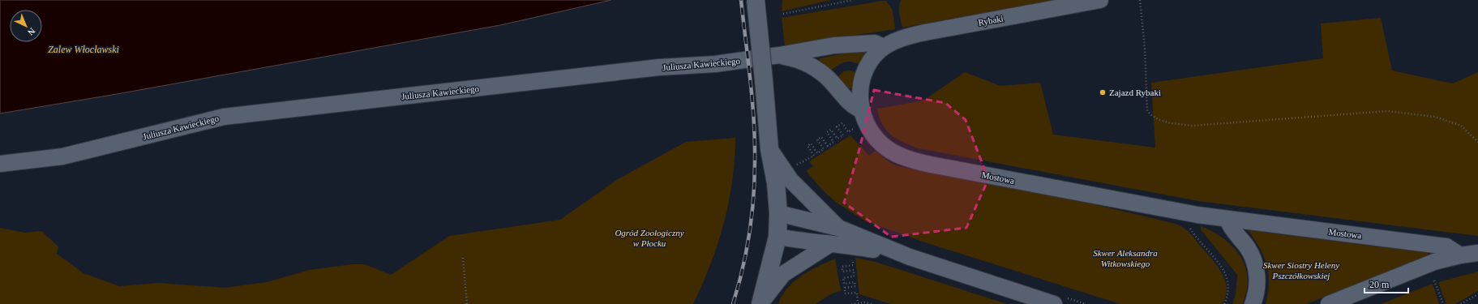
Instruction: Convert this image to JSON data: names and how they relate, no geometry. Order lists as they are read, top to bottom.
{
  "streets": {
    "street": ["Rybaki", "Juliusza Kawieckiego", "Mostowa"]
  },
  "crossings": [
    ["Rybaki", "Juliusza Kawieckiego"],
    ["Rybaki", "Mostowa"],
    ["Juliusza Kawieckiego", "Mostowa"]
  ],
  "water": ["Zalew Włocławski"],
  "parks": ["Ogród Zoologiczny w Płocku", "Skwer Aleksandra Witkowskiego", "Skwer Siostry Heleny Pszczółkowskiej"],
  "places": ["Zajazd Rybaki"],
  "scale_bar": "20 m",
  "north": "bottom right"
}
